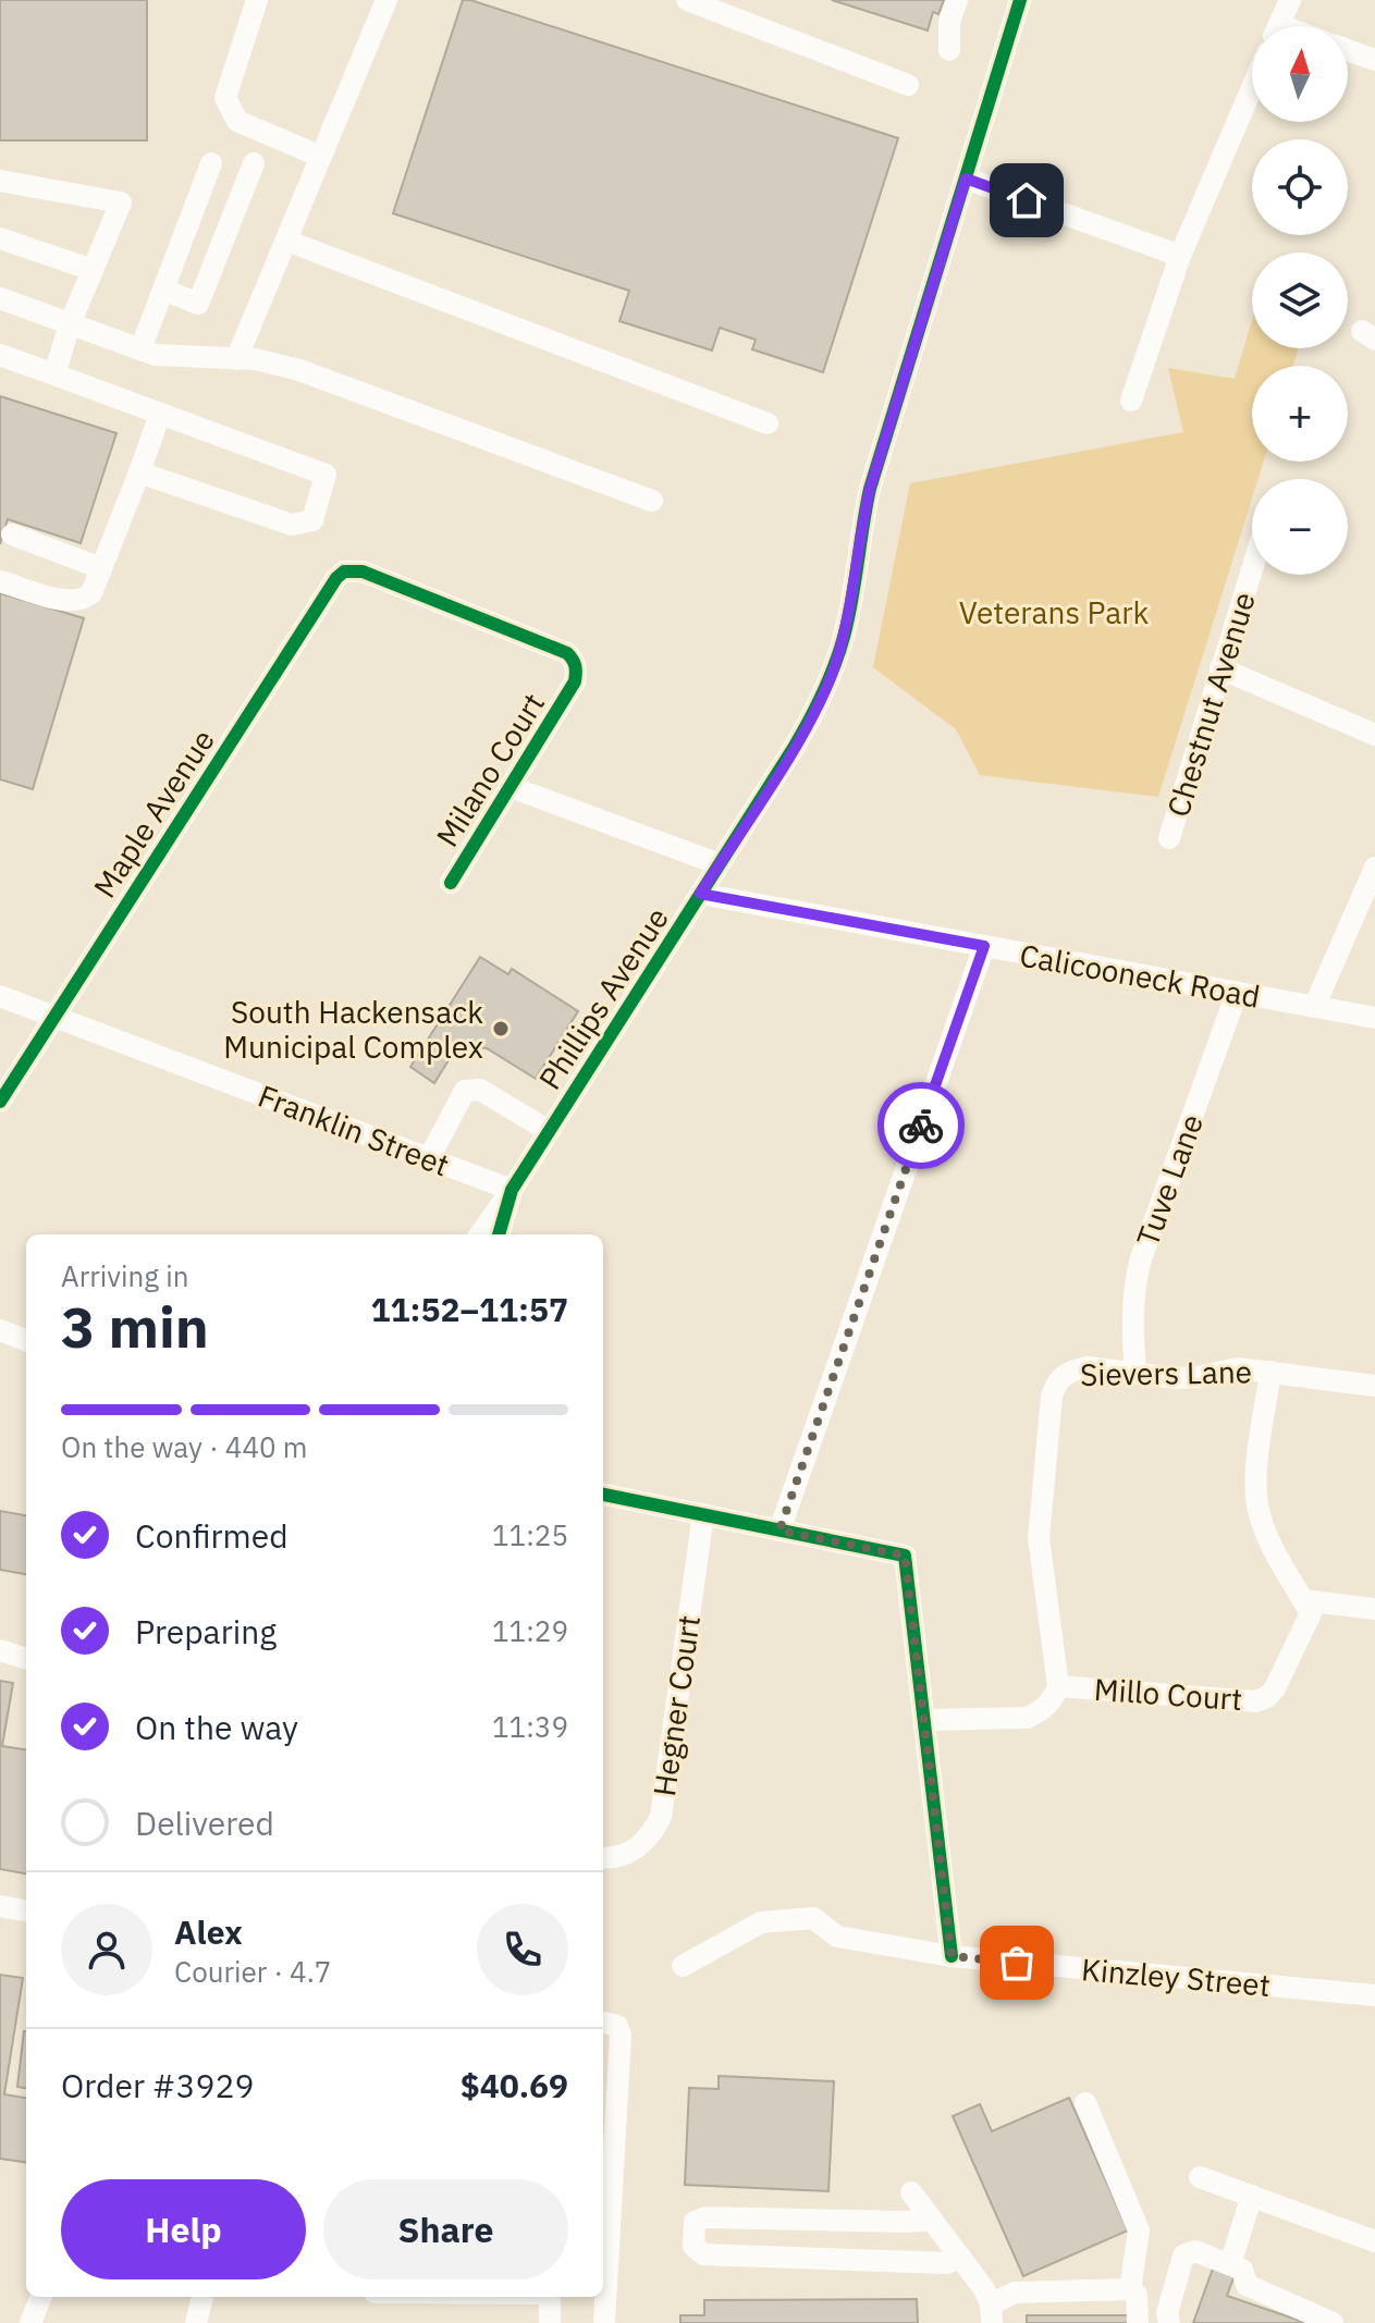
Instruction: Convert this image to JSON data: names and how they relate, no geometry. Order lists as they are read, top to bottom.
{
  "streets": {
    "street": [
      "Chestnut Avenue",
      "Milano Court",
      "Maple Avenue",
      "Calicooneck Road",
      "Phillips Avenue",
      "Franklin Street",
      "Tuve Lane",
      "Sievers Lane",
      "Millo Court",
      "Hegner Court",
      "Kinzley Street"
    ]
  },
  "crossings": [
    ["Milano Court", "Maple Avenue"],
    ["Maple Avenue", "Franklin Street"],
    ["Calicooneck Road", "Phillips Avenue"],
    ["Calicooneck Road", "Tuve Lane"],
    ["Phillips Avenue", "Franklin Street"],
    ["Tuve Lane", "Sievers Lane"],
    ["Sievers Lane", "Millo Court"]
  ],
  "parks": ["Veterans Park"],
  "places": ["South Hackensack Municipal Complex"],
  "north": "top",
  "page": {
    "map_buttons": ["+", "−"],
    "heading": ["3 min", "Arriving in", "11:52–11:57"],
    "panel": [
      "Alex",
      "Courier · 4.7",
      "Order #3929",
      "$40.69"
    ],
    "bar": "On the way · 440 m",
    "list": [
      ["Confirmed", "11:25"],
      ["Preparing", "11:29"],
      ["On the way", "11:39"],
      "Delivered"
    ],
    "buttons": ["Help", "Share"]
  }
}
